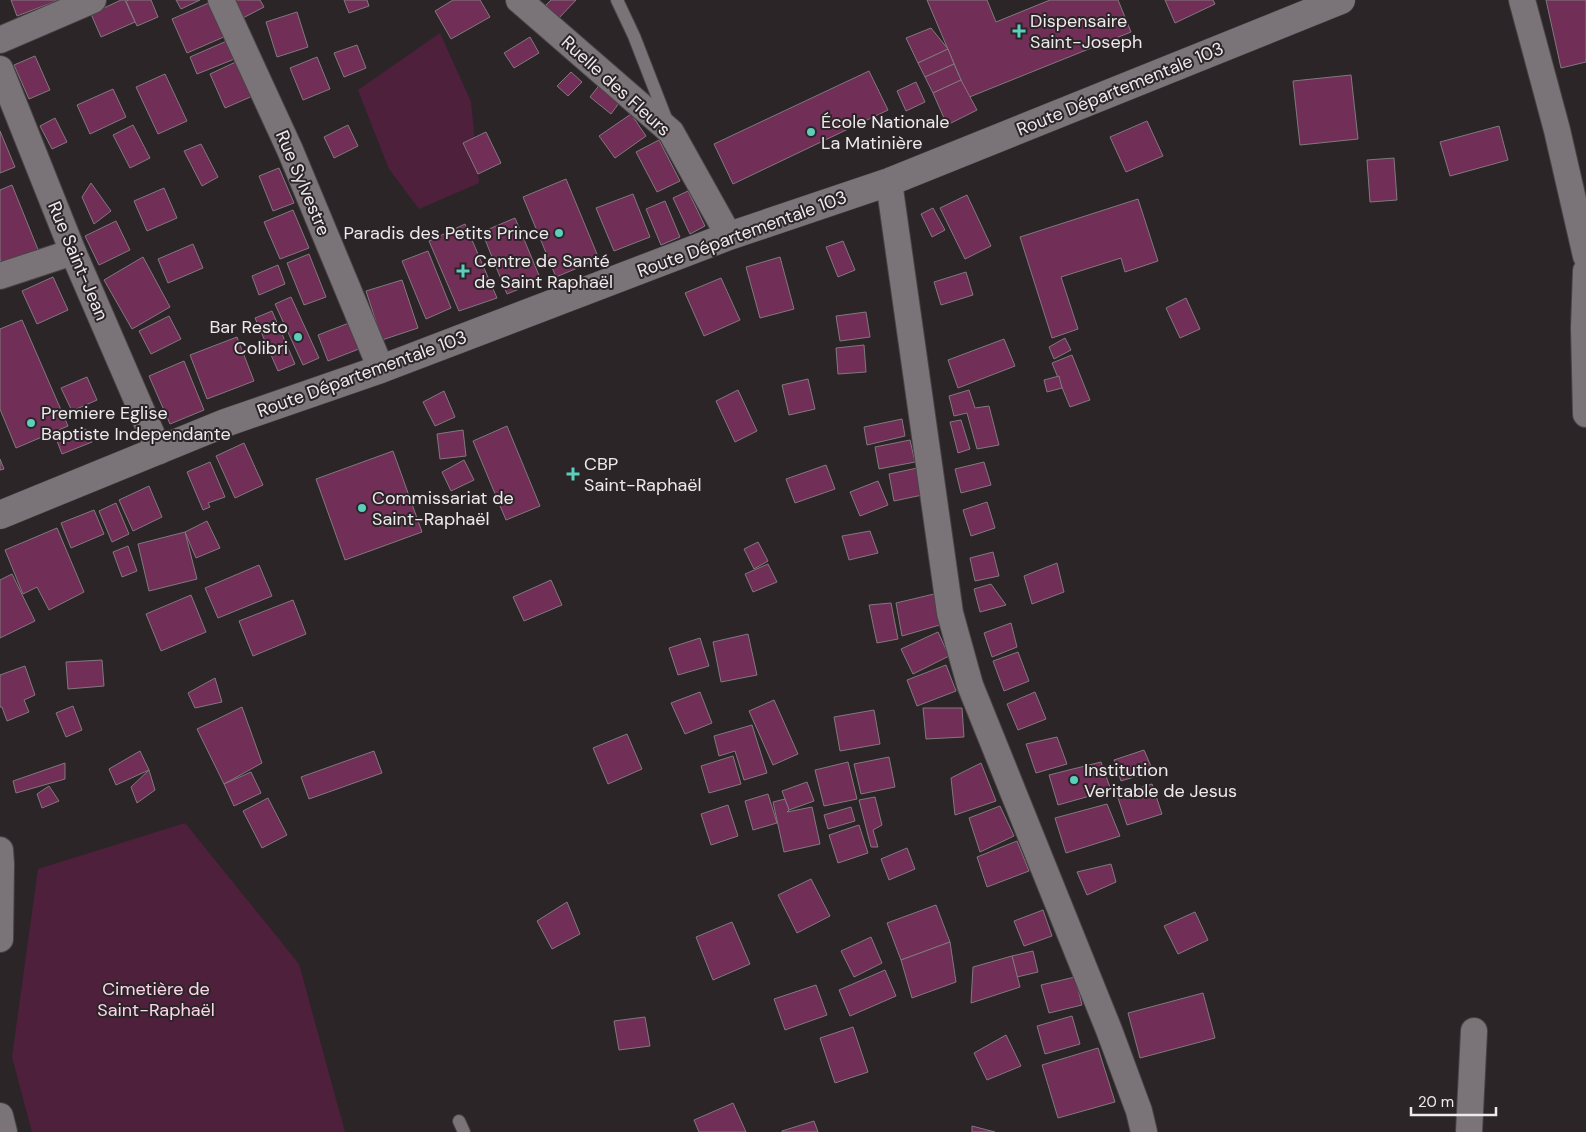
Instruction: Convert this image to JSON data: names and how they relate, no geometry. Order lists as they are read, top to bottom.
{
  "streets": {
    "main road": ["Route Départementale 103"],
    "street": ["Ruelle des Fleurs", "Rue Sylvestre", "Rue Saint-Jean"]
  },
  "crossings": [
    ["Ruelle des Fleurs", "Route Départementale 103"],
    ["Route Départementale 103", "Rue Sylvestre"],
    ["Route Départementale 103", "Rue Saint-Jean"]
  ],
  "parks": ["Cimetière de Saint-Raphaël"],
  "places": {
    "health": ["Dispensaire Saint-Joseph", "Centre de Santé de Saint Raphaël", "CBP Saint-Raphaël"],
    "other": [
      "École Nationale La Matinière",
      "Paradis des Petits Prince",
      "Bar Resto Colibri",
      "Premiere Eglise Baptiste Independante",
      "Commissariat de Saint-Raphaël",
      "Institution Veritable de Jesus"
    ]
  },
  "scale_bar": "20 m"
}
